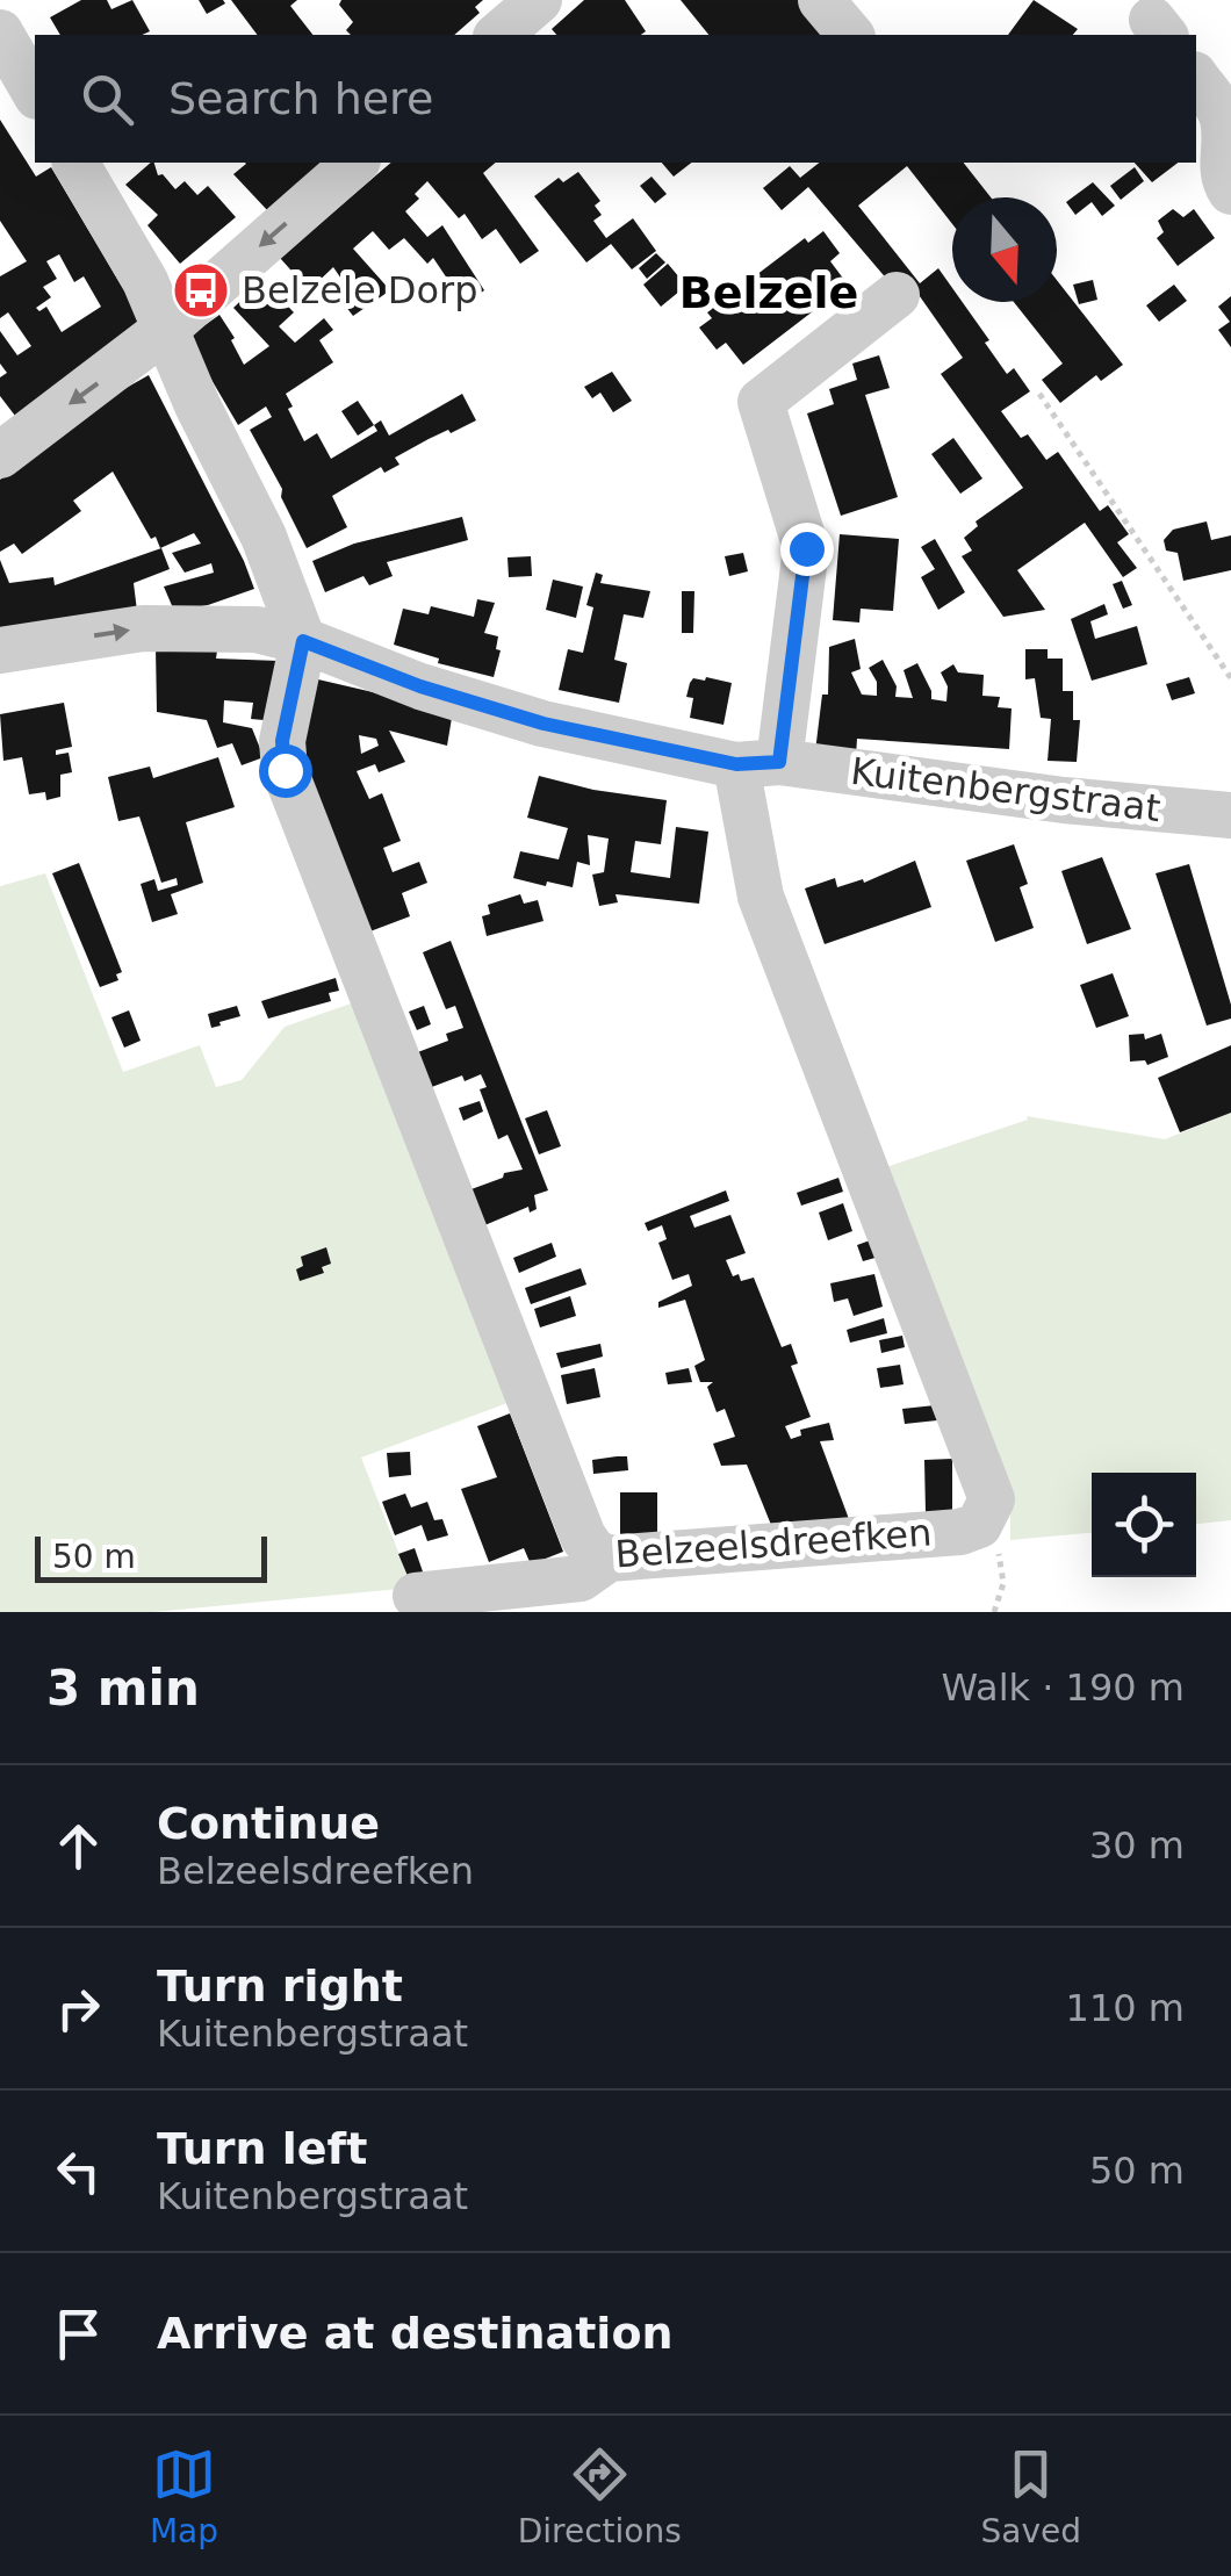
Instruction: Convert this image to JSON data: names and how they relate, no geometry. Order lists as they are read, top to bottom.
{
  "streets": {
    "street": ["Kuitenbergstraat", "Belzeelsdreefken"]
  },
  "crossings": [
    ["Kuitenbergstraat", "Belzeelsdreefken"]
  ],
  "districts": ["Belzele"],
  "places": {
    "bus stop": ["Belzele Dorp"]
  },
  "scale_bar": "50 m",
  "north": "bottom",
  "page": {
    "search": "Search here",
    "scale": "50 m",
    "heading": ["3 min", "Walk · 190 m"],
    "list": [
      ["Continue", "Belzeelsdreefken", "30 m"],
      ["Turn right", "Kuitenbergstraat", "110 m"],
      ["Turn left", "Kuitenbergstraat", "50 m"],
      "Arrive at destination"
    ],
    "nav": ["Map", "Directions", "Saved"]
  }
}
